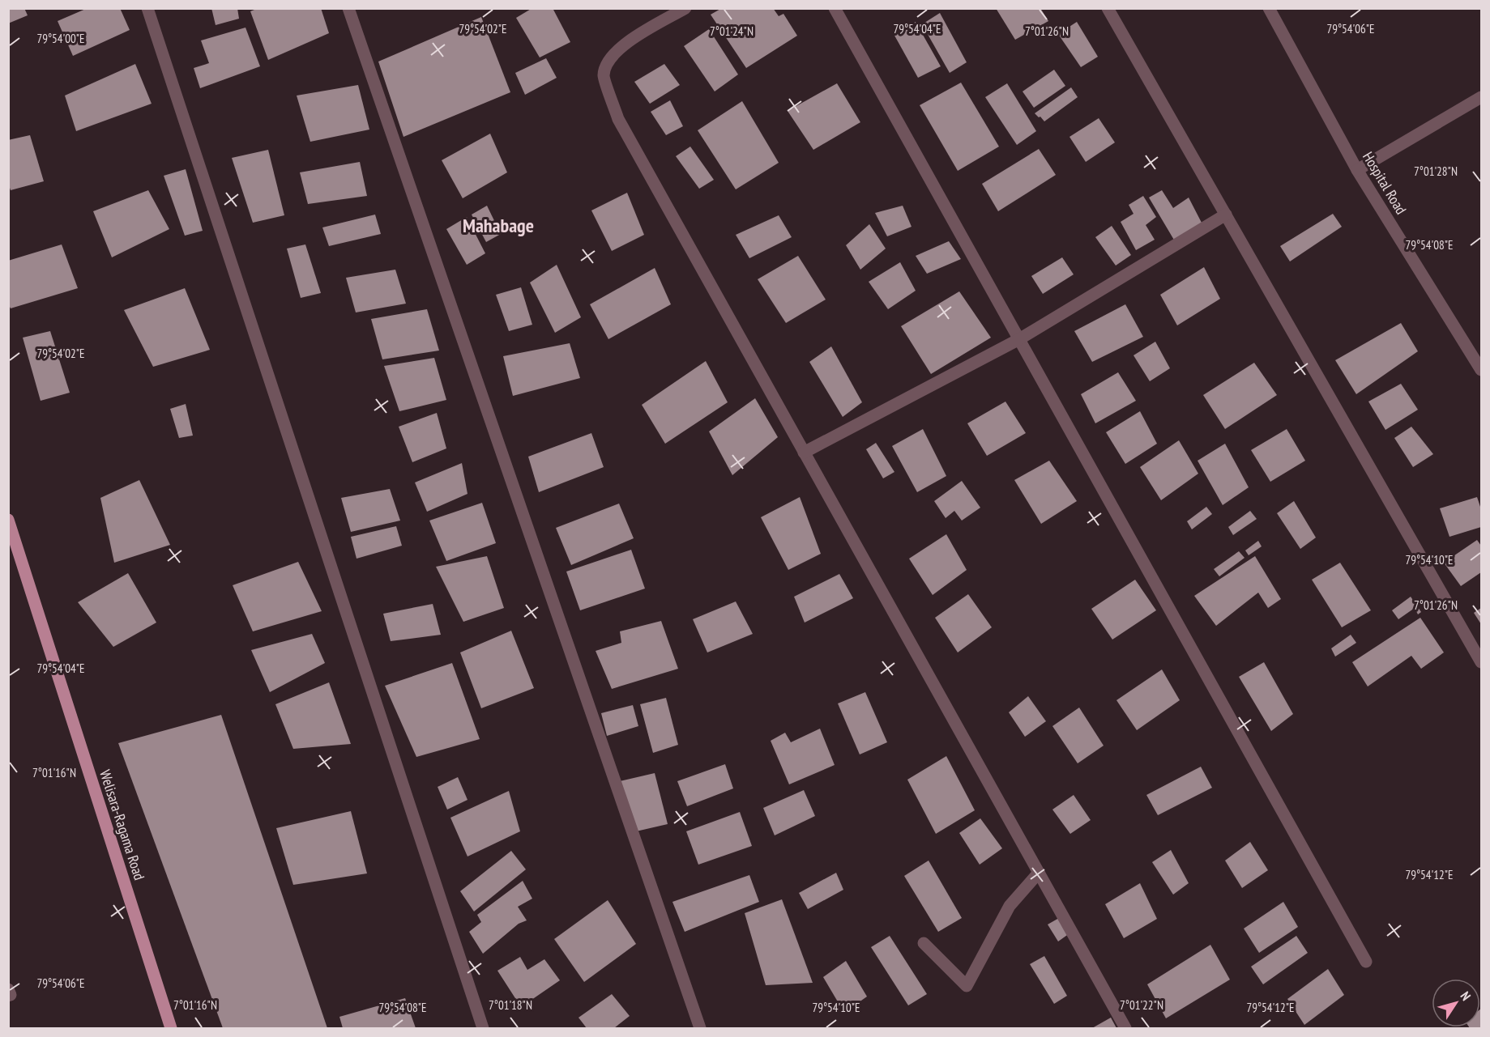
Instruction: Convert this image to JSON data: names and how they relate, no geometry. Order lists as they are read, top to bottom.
{
  "streets": {
    "main road": ["Welisara-Ragama Road"],
    "street": ["Hospital Road"]
  },
  "districts": ["Mahabage"],
  "north": "top right",
  "coordinates": [
    "79°54'06\"E",
    "79°54'02\"E",
    "79°54'04\"E",
    "7°01'24\"N",
    "7°01'26\"N",
    "79°54'00\"E",
    "7°01'28\"N",
    "79°54'08\"E",
    "79°54'10\"E",
    "7°01'16\"N",
    "79°54'12\"E",
    "7°01'18\"N",
    "7°01'22\"N"
  ]
}
